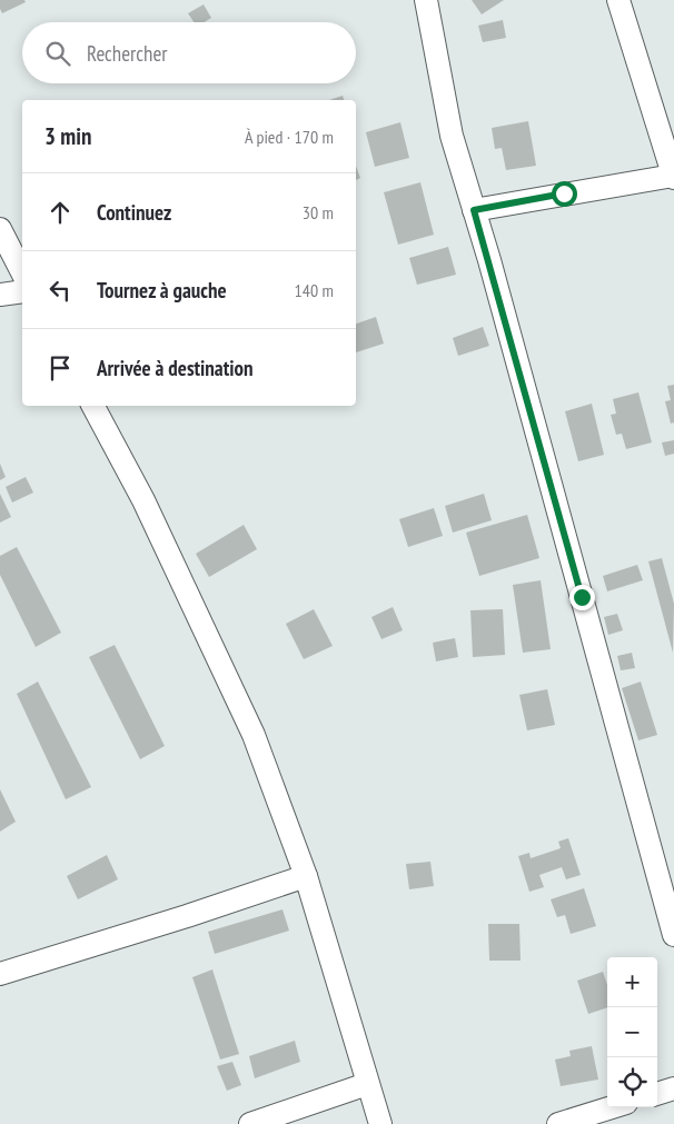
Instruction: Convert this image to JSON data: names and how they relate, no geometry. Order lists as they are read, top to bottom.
{
  "page": {
    "search": "Rechercher",
    "heading": ["3 min", "À pied · 170 m"],
    "list": [
      ["Continuez", "30 m"],
      ["Tournez à gauche", "140 m"],
      "Arrivée à destination"
    ],
    "map_buttons": ["+", "−"]
  }
}
